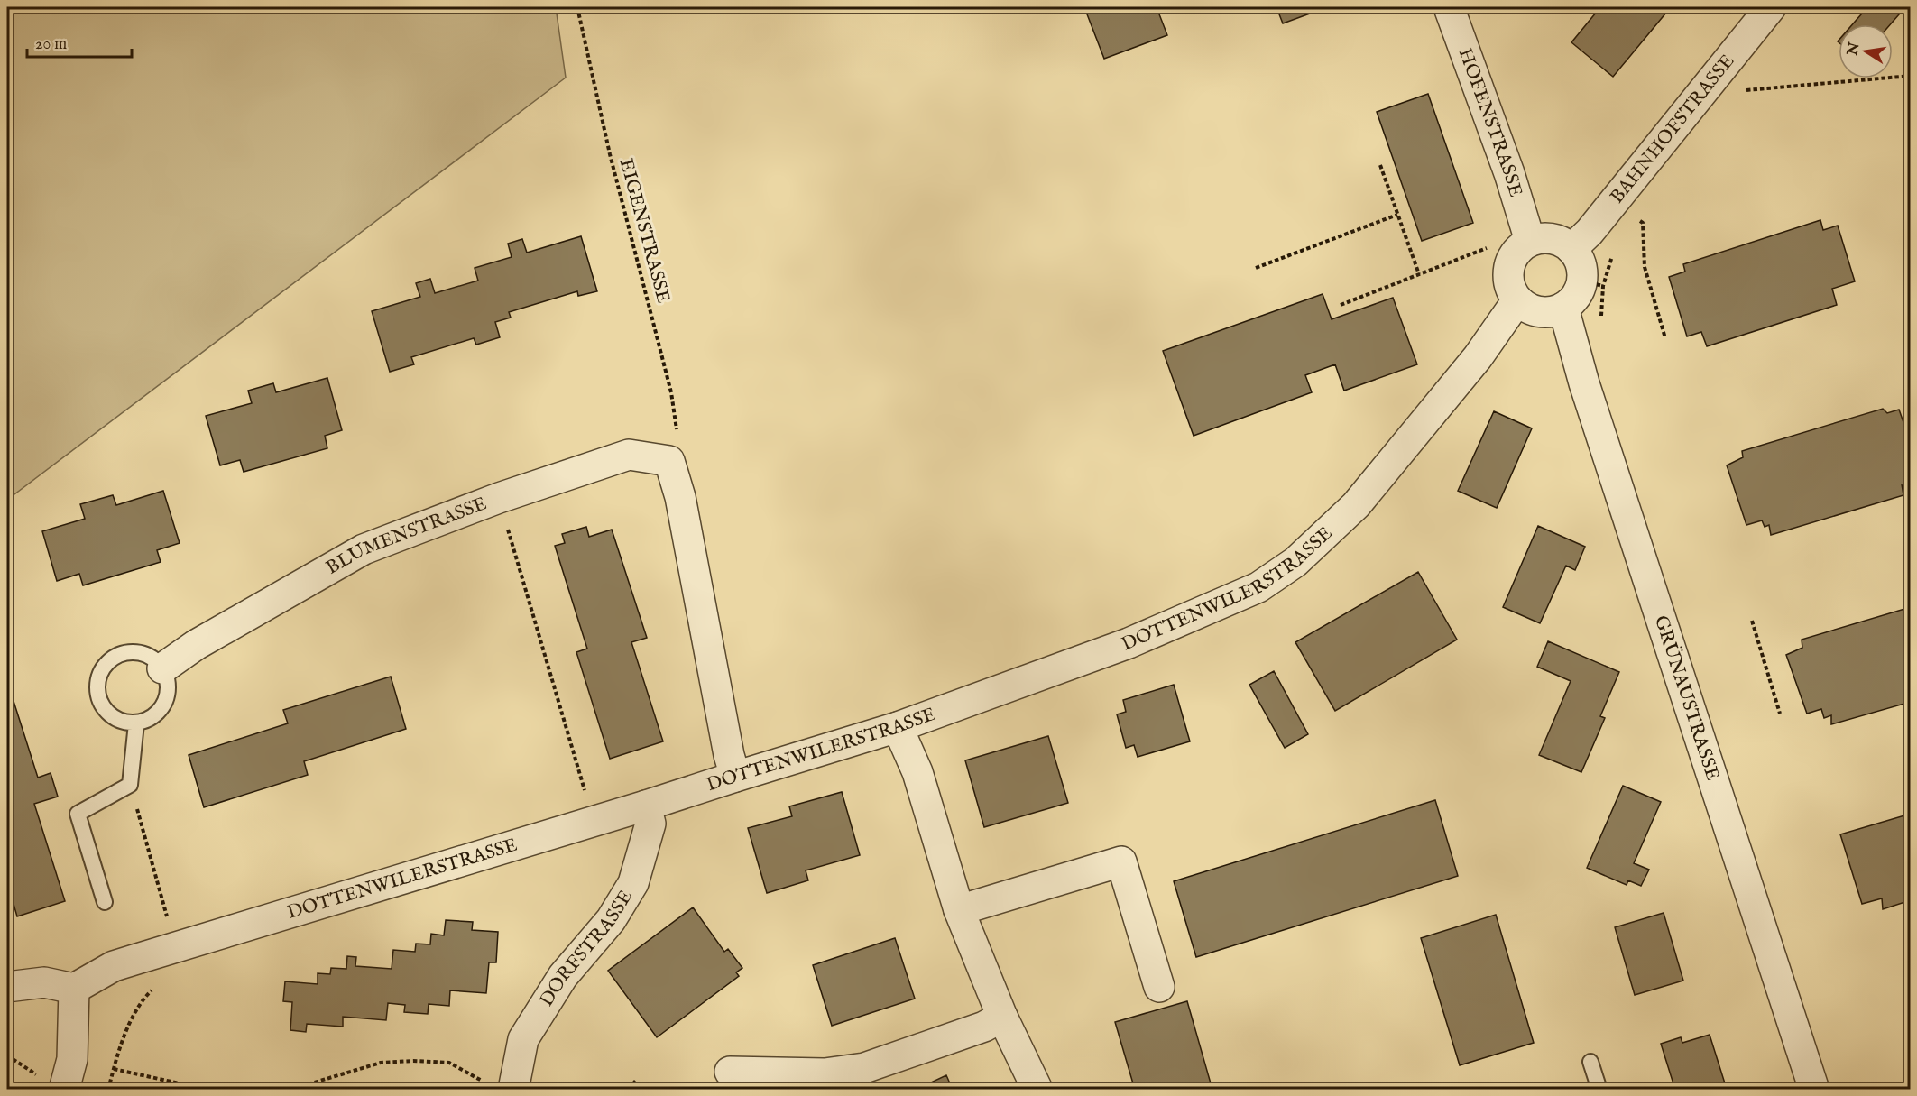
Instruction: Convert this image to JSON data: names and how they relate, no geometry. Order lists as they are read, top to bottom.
{
  "streets": {
    "street": [
      "HOFENSTRASSE",
      "BAHNHOFSTRASSE",
      "BLUMENSTRASSE",
      "DOTTENWILERSTRASSE",
      "GRÜNAUSTRASSE",
      "DORFSTRASSE"
    ],
    "path": ["EIGENSTRASSE"]
  },
  "crossings": [
    ["HOFENSTRASSE", "BAHNHOFSTRASSE"],
    ["HOFENSTRASSE", "DOTTENWILERSTRASSE"],
    ["HOFENSTRASSE", "GRÜNAUSTRASSE"],
    ["BAHNHOFSTRASSE", "DOTTENWILERSTRASSE"],
    ["BAHNHOFSTRASSE", "GRÜNAUSTRASSE"],
    ["EIGENSTRASSE", "BLUMENSTRASSE"],
    ["DOTTENWILERSTRASSE", "GRÜNAUSTRASSE"],
    ["DOTTENWILERSTRASSE", "DORFSTRASSE"]
  ],
  "scale_bar": "20 m",
  "north": "left"
}
